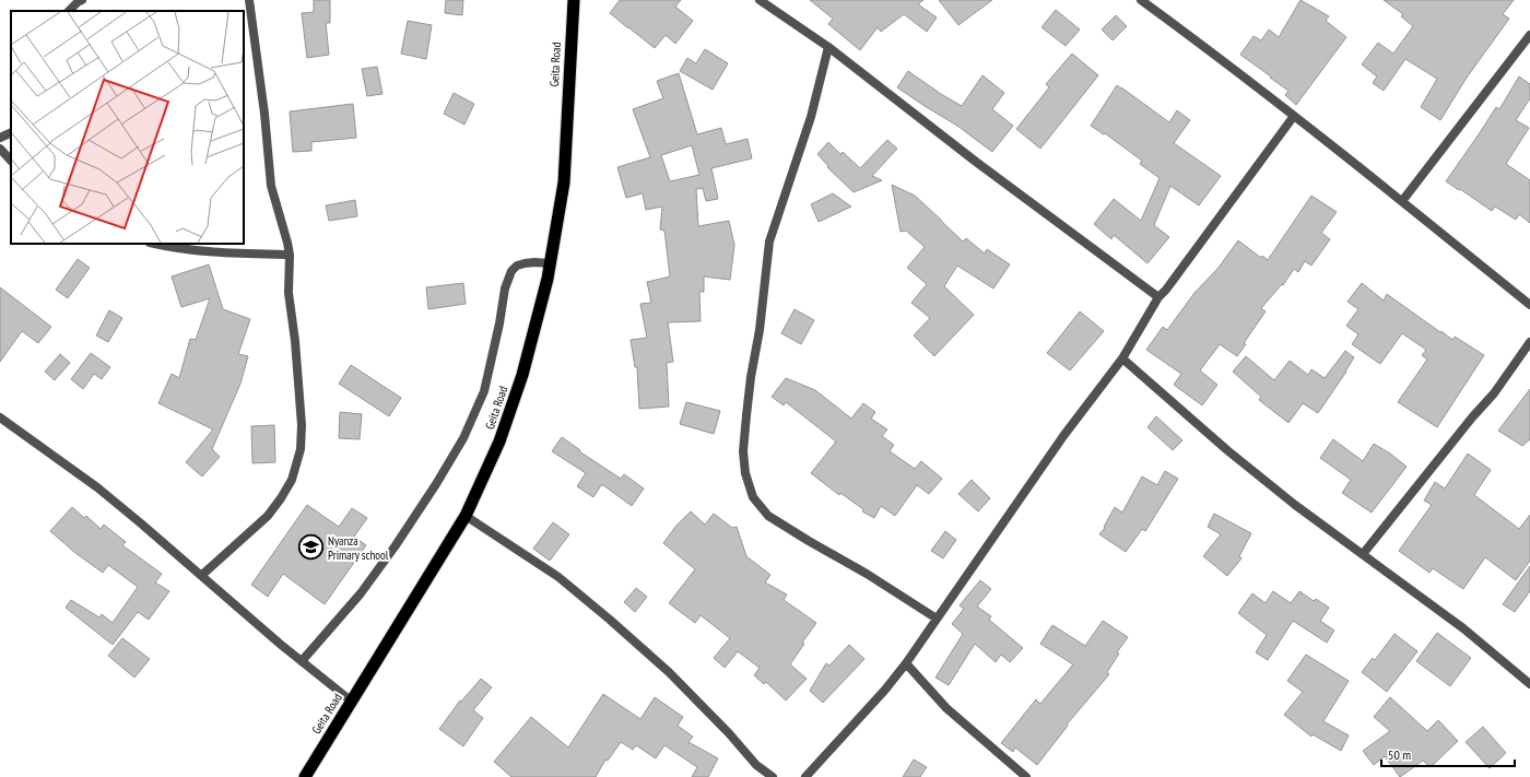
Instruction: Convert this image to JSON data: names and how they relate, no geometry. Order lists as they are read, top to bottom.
{
  "streets": {
    "highway": ["Geita Road"]
  },
  "places": {
    "school or university": ["Nyanza Primary school"]
  },
  "scale_bar": "50 m"
}
